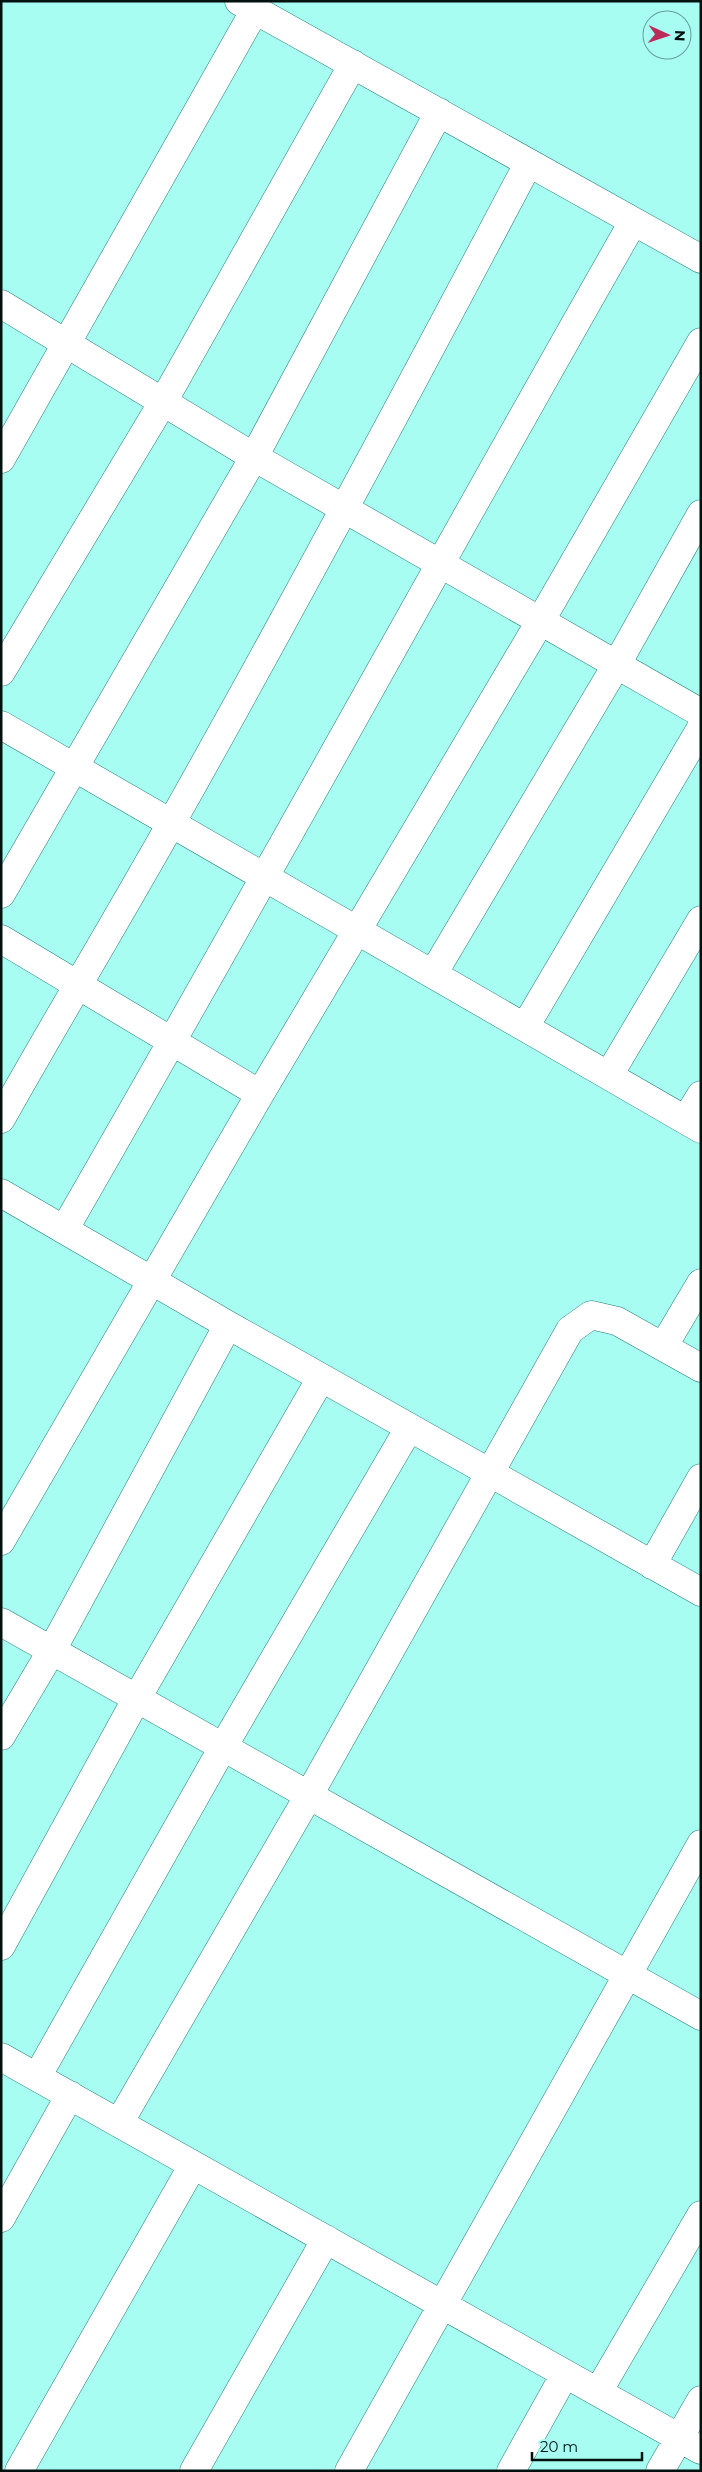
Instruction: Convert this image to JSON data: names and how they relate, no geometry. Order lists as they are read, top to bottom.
{
  "scale_bar": "20 m",
  "north": "right"
}
